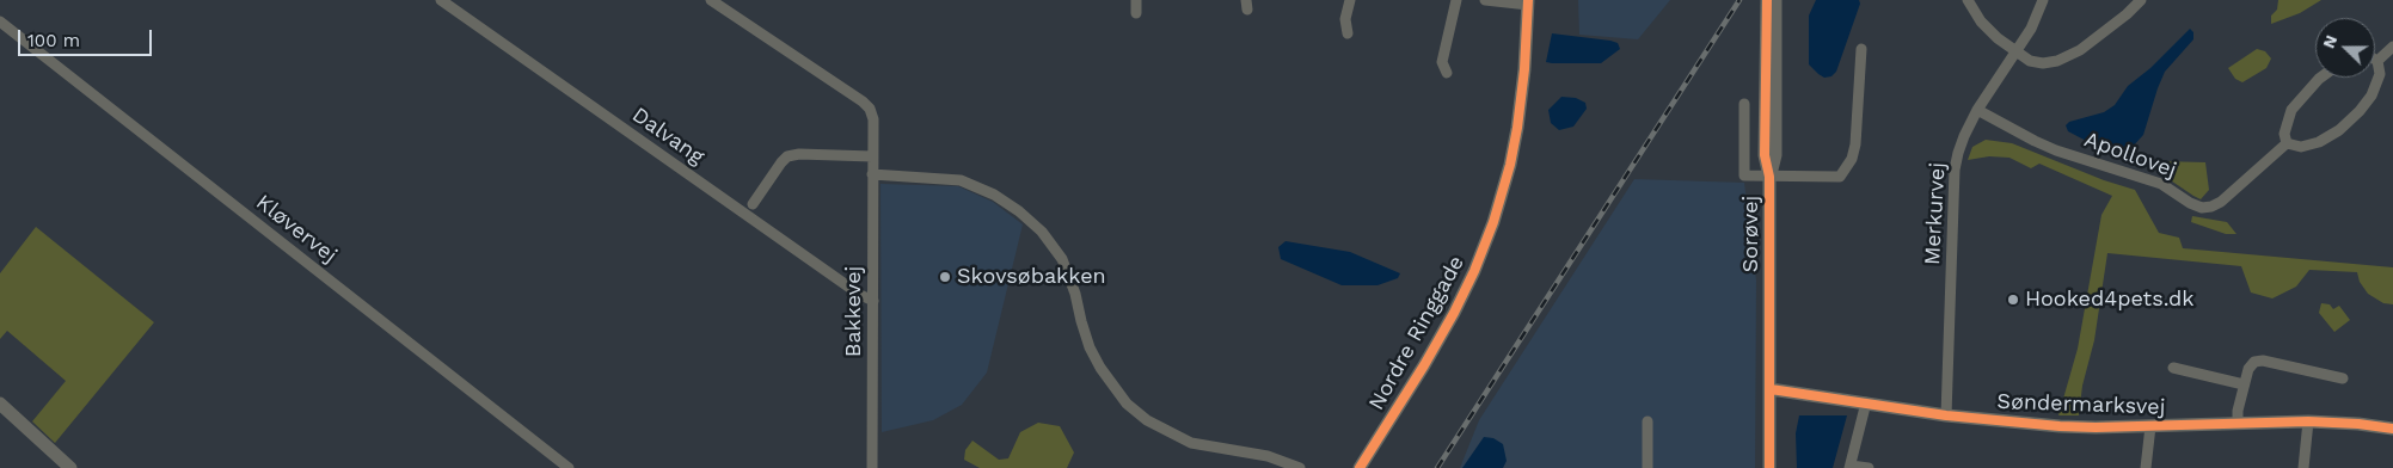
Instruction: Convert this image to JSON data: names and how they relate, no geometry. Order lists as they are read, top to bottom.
{
  "streets": {
    "street": [
      "Dalvang",
      "Apollovej",
      "Merkurvej",
      "Kløvervej",
      "Sorøvej",
      "Bakkevej",
      "Nordre Ringgade",
      "Søndermarksvej"
    ]
  },
  "crossings": [
    ["Dalvang", "Bakkevej"],
    ["Apollovej", "Merkurvej"],
    ["Merkurvej", "Søndermarksvej"],
    ["Sorøvej", "Søndermarksvej"]
  ],
  "places": ["Skovsøbakken", "Hooked4pets.dk"],
  "scale_bar": "100 m",
  "north": "left"
}
